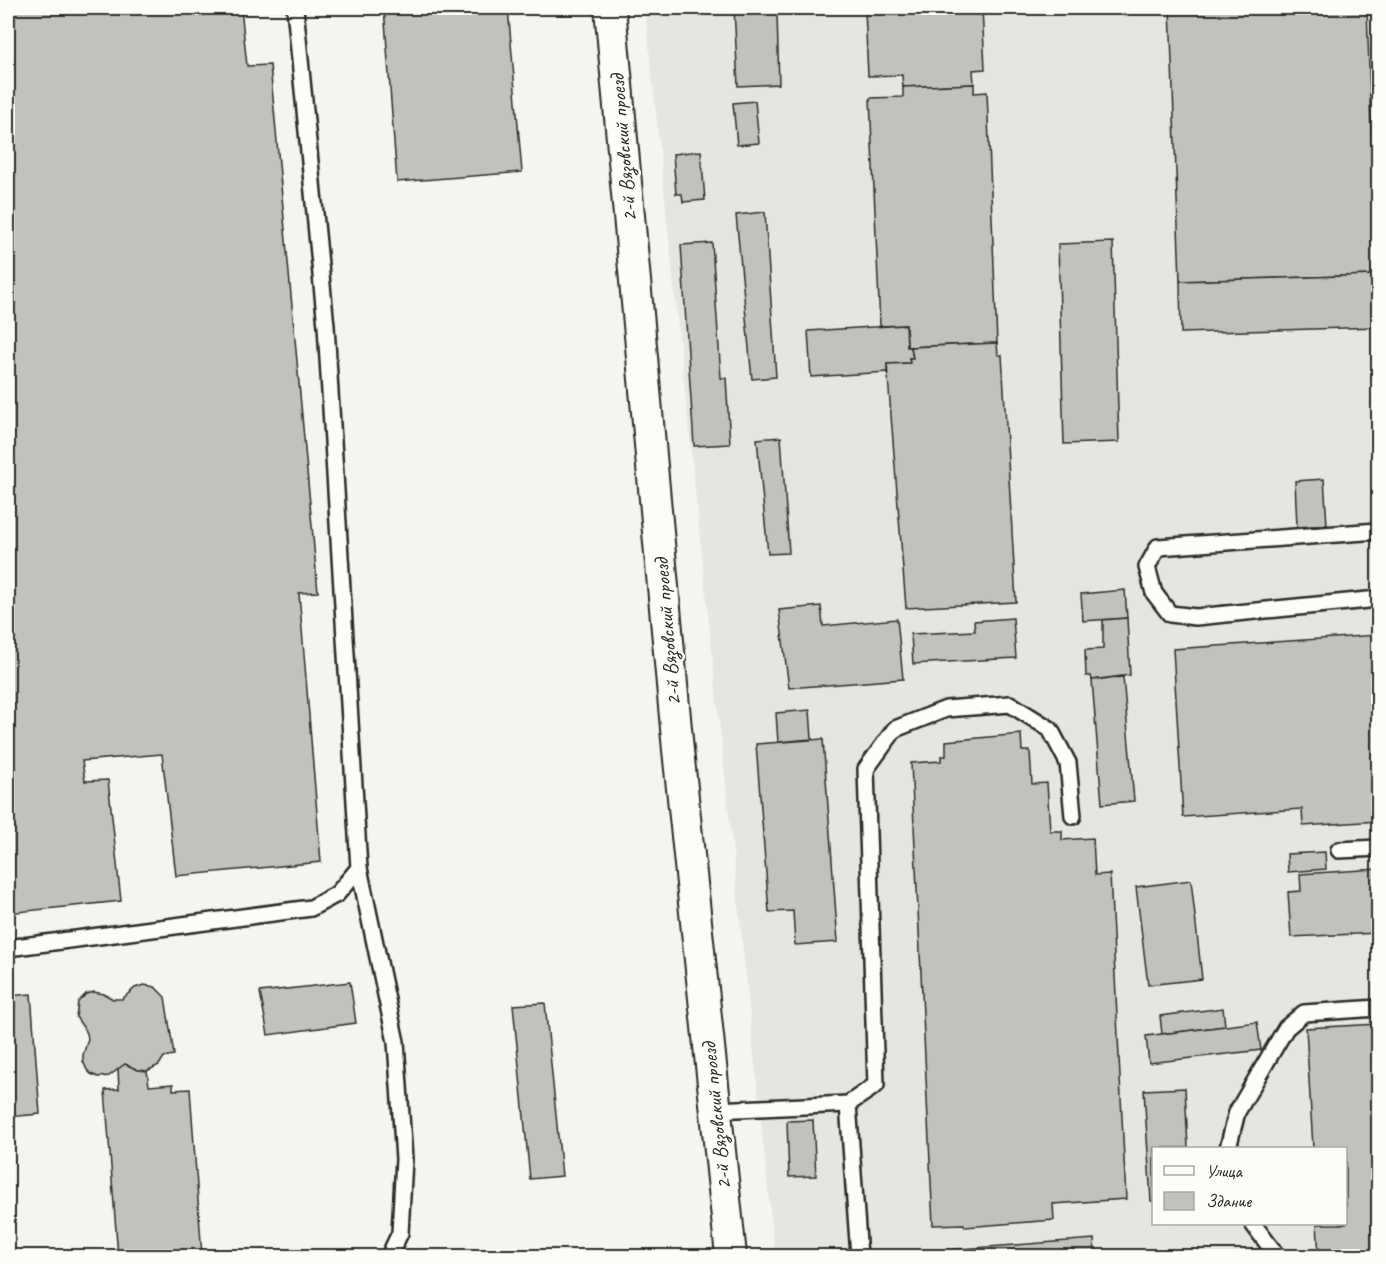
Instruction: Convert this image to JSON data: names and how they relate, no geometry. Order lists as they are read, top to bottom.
{
  "streets": {
    "street": ["2-й Вязовский проезд"]
  },
  "legend": ["Улица", "Здание"]
}
